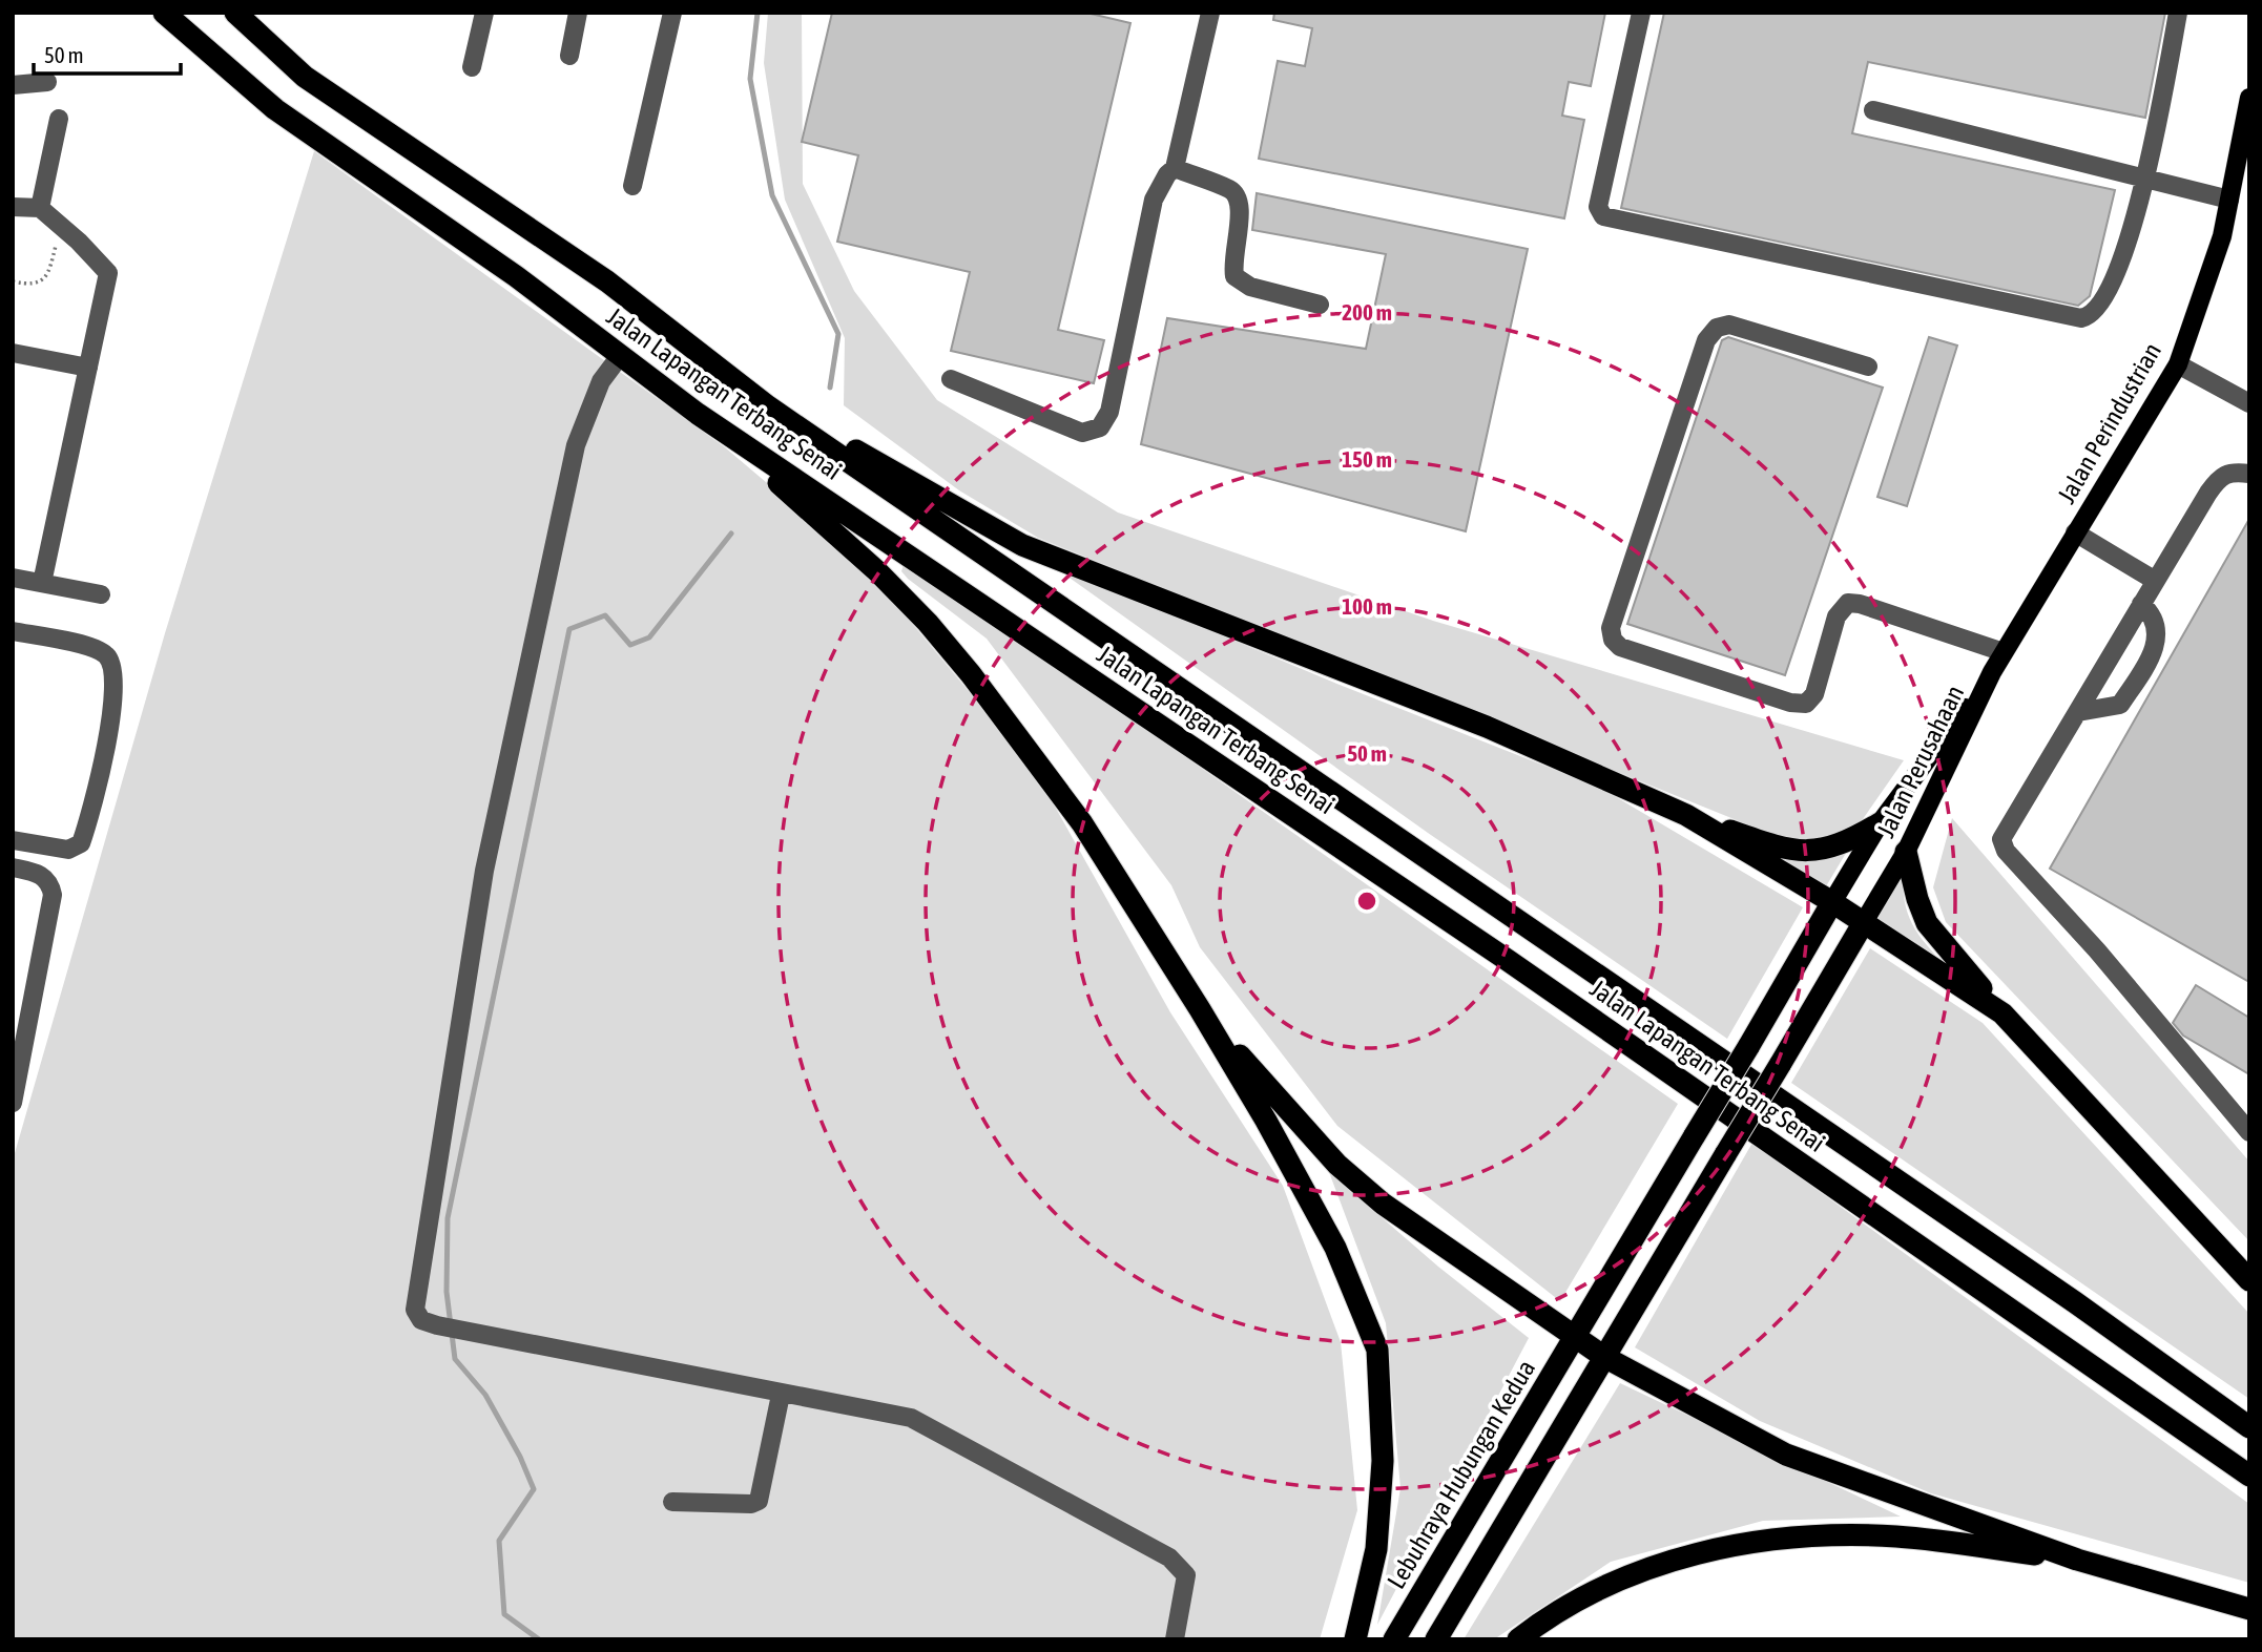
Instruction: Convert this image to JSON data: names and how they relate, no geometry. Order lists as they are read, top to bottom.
{
  "streets": {
    "highway": ["Jalan Lapangan Terbang Senai", "Lebuhraya Hubungan Kedua"],
    "main road": ["Jalan Perindustrian", "Jalan Perusahaan"]
  },
  "crossings": [
    ["Jalan Perindustrian", "Jalan Perusahaan"],
    ["Jalan Perusahaan", "Lebuhraya Hubungan Kedua"]
  ],
  "scale_bar": "50 m",
  "rings": [
    "200 m",
    "150 m",
    "100 m",
    "50 m"
  ]
}
